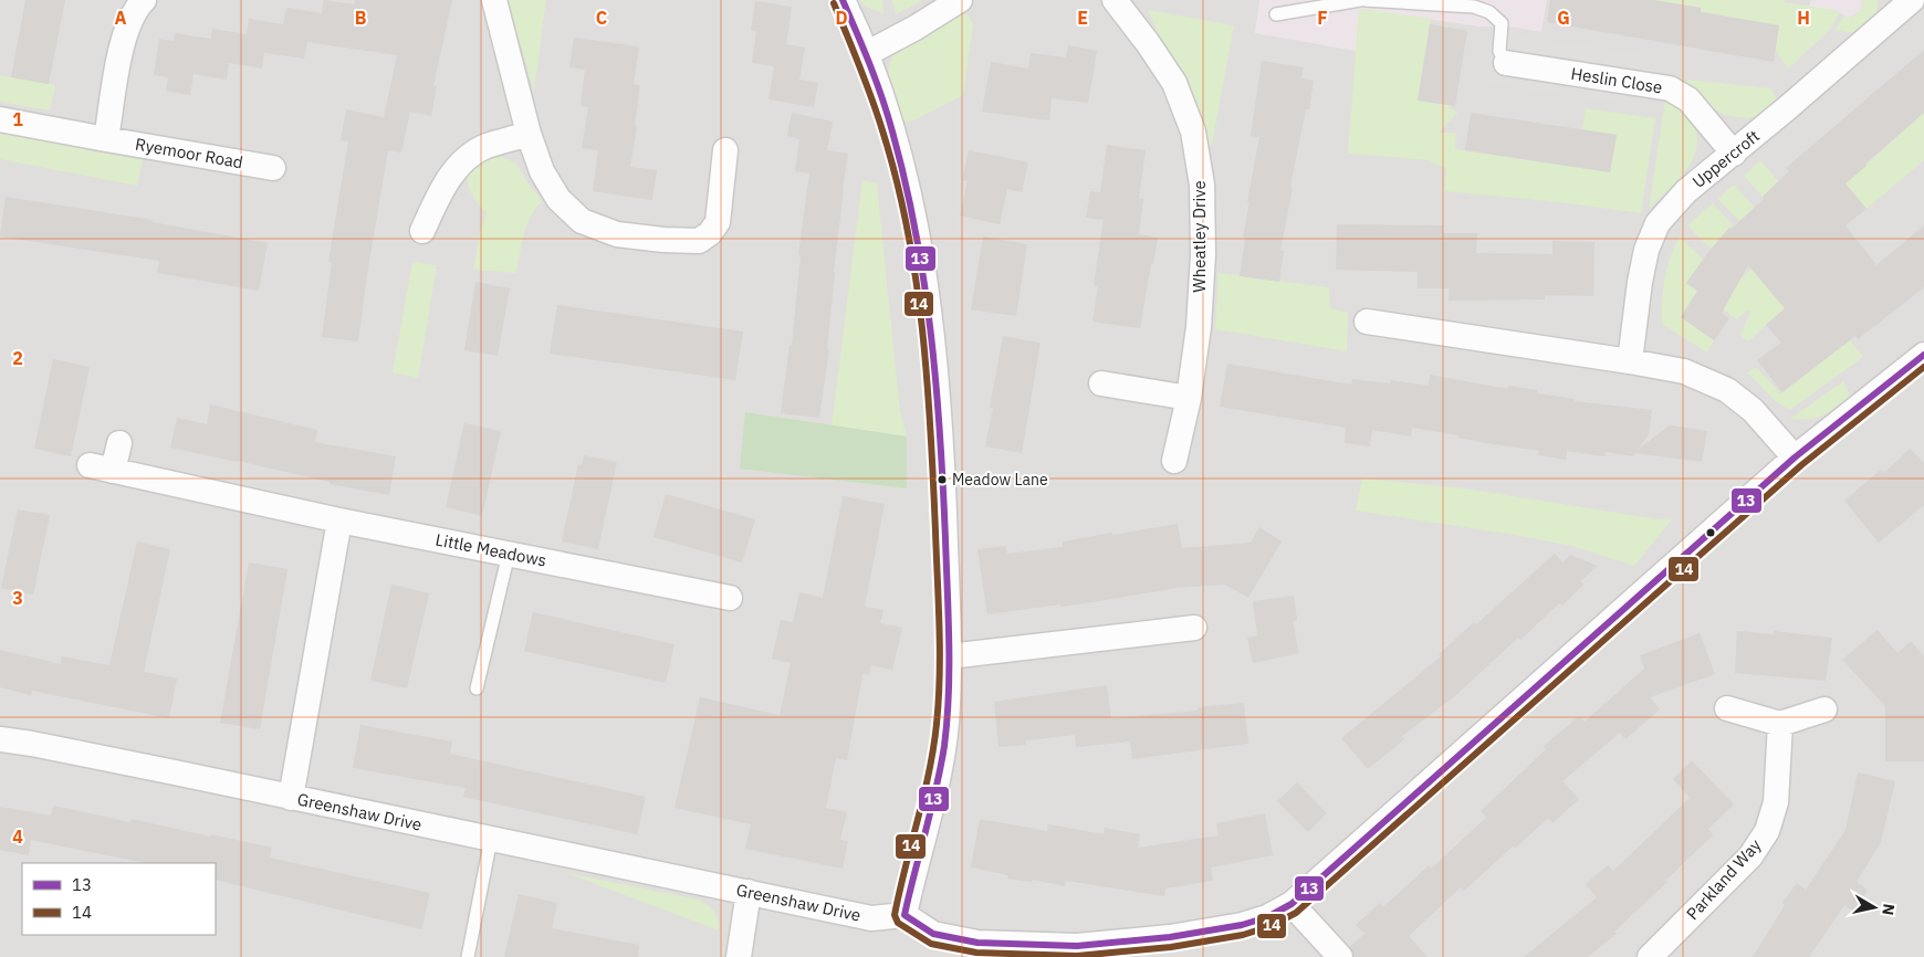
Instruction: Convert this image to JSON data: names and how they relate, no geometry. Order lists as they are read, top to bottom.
{
  "streets": {
    "street": [
      "Heslin Close",
      "Ryemoor Road",
      "Uppercroft",
      "Wheatley Drive",
      "Little Meadows",
      "Greenshaw Drive",
      "Parkland Way"
    ]
  },
  "crossings": [
    ["Heslin Close", "Uppercroft"]
  ],
  "places": ["Meadow Lane"],
  "lines": ["transit line 13", "transit line 14"],
  "legend": ["13", "14"],
  "north": "right",
  "grid": {
    "columns": [
      "A",
      "B",
      "C",
      "D",
      "E",
      "F",
      "G",
      "H"
    ],
    "rows": [
      "1",
      "2",
      "3",
      "4"
    ]
  }
}
